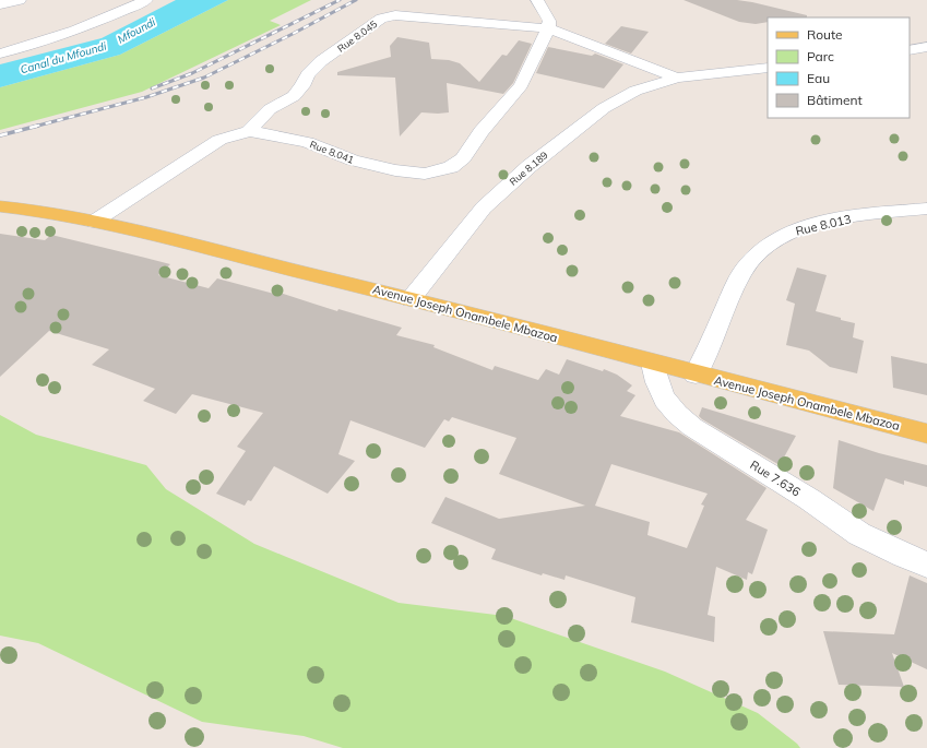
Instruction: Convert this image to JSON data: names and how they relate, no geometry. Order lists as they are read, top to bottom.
{
  "streets": {
    "main road": ["Avenue Joseph Onambele Mbazoa"],
    "street": [
      "Rue 8.045",
      "Rue 8.041",
      "Rue 8.189",
      "Rue 8.013",
      "Rue 7.636"
    ]
  },
  "crossings": [
    ["Rue 8.045", "Rue 8.041"],
    ["Rue 8.045", "Rue 8.189"],
    ["Rue 8.041", "Rue 8.189"],
    ["Rue 8.041", "Avenue Joseph Onambele Mbazoa"],
    ["Rue 8.189", "Avenue Joseph Onambele Mbazoa"],
    ["Rue 8.013", "Avenue Joseph Onambele Mbazoa"],
    ["Avenue Joseph Onambele Mbazoa", "Rue 7.636"]
  ],
  "water": ["Mfoundi", "Canal du Mfoundi"],
  "legend": [
    "Route",
    "Parc",
    "Eau",
    "Bâtiment"
  ]
}
